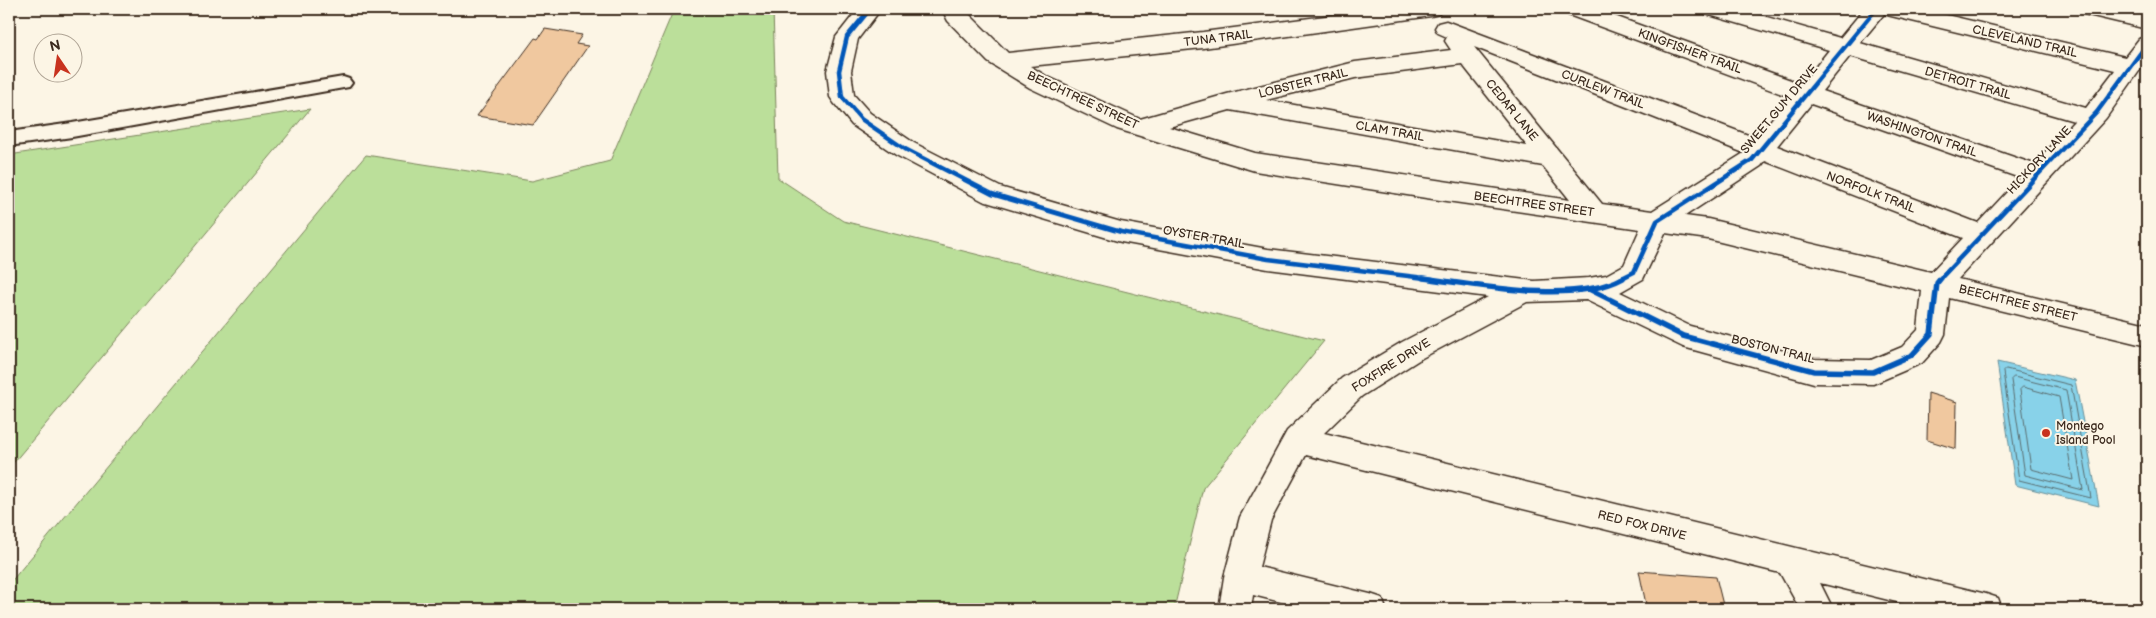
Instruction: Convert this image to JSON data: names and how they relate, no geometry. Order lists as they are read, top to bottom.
{
  "streets": {
    "street": [
      "TUNA TRAIL",
      "CLEVELAND TRAIL",
      "KINGFISHER TRAIL",
      "LOBSTER TRAIL",
      "DETROIT TRAIL",
      "CURLEW TRAIL",
      "BEECHTREE STREET",
      "SWEET GUM DRIVE",
      "CEDAR LANE",
      "CLAM TRAIL",
      "WASHINGTON TRAIL",
      "HICKORY LANE",
      "NORFOLK TRAIL",
      "OYSTER TRAIL",
      "BOSTON TRAIL",
      "FOXFIRE DRIVE",
      "RED FOX DRIVE"
    ]
  },
  "crossings": [
    ["TUNA TRAIL", "BEECHTREE STREET"],
    ["TUNA TRAIL", "CEDAR LANE"],
    ["CLEVELAND TRAIL", "HICKORY LANE"],
    ["KINGFISHER TRAIL", "SWEET GUM DRIVE"],
    ["KINGFISHER TRAIL", "WASHINGTON TRAIL"],
    ["LOBSTER TRAIL", "BEECHTREE STREET"],
    ["LOBSTER TRAIL", "CEDAR LANE"],
    ["LOBSTER TRAIL", "CLAM TRAIL"],
    ["DETROIT TRAIL", "SWEET GUM DRIVE"],
    ["DETROIT TRAIL", "HICKORY LANE"],
    ["CURLEW TRAIL", "SWEET GUM DRIVE"],
    ["CURLEW TRAIL", "CEDAR LANE"],
    ["CURLEW TRAIL", "NORFOLK TRAIL"],
    ["BEECHTREE STREET", "SWEET GUM DRIVE"],
    ["BEECHTREE STREET", "CEDAR LANE"],
    ["BEECHTREE STREET", "HICKORY LANE"],
    ["BEECHTREE STREET", "OYSTER TRAIL"],
    ["BEECHTREE STREET", "BOSTON TRAIL"],
    ["SWEET GUM DRIVE", "WASHINGTON TRAIL"],
    ["SWEET GUM DRIVE", "NORFOLK TRAIL"],
    ["SWEET GUM DRIVE", "OYSTER TRAIL"],
    ["CEDAR LANE", "CLAM TRAIL"],
    ["WASHINGTON TRAIL", "HICKORY LANE"],
    ["HICKORY LANE", "NORFOLK TRAIL"],
    ["HICKORY LANE", "BOSTON TRAIL"],
    ["OYSTER TRAIL", "BOSTON TRAIL"],
    ["OYSTER TRAIL", "FOXFIRE DRIVE"],
    ["FOXFIRE DRIVE", "RED FOX DRIVE"]
  ],
  "places": ["Montego Island Pool"],
  "north": "top"
}
